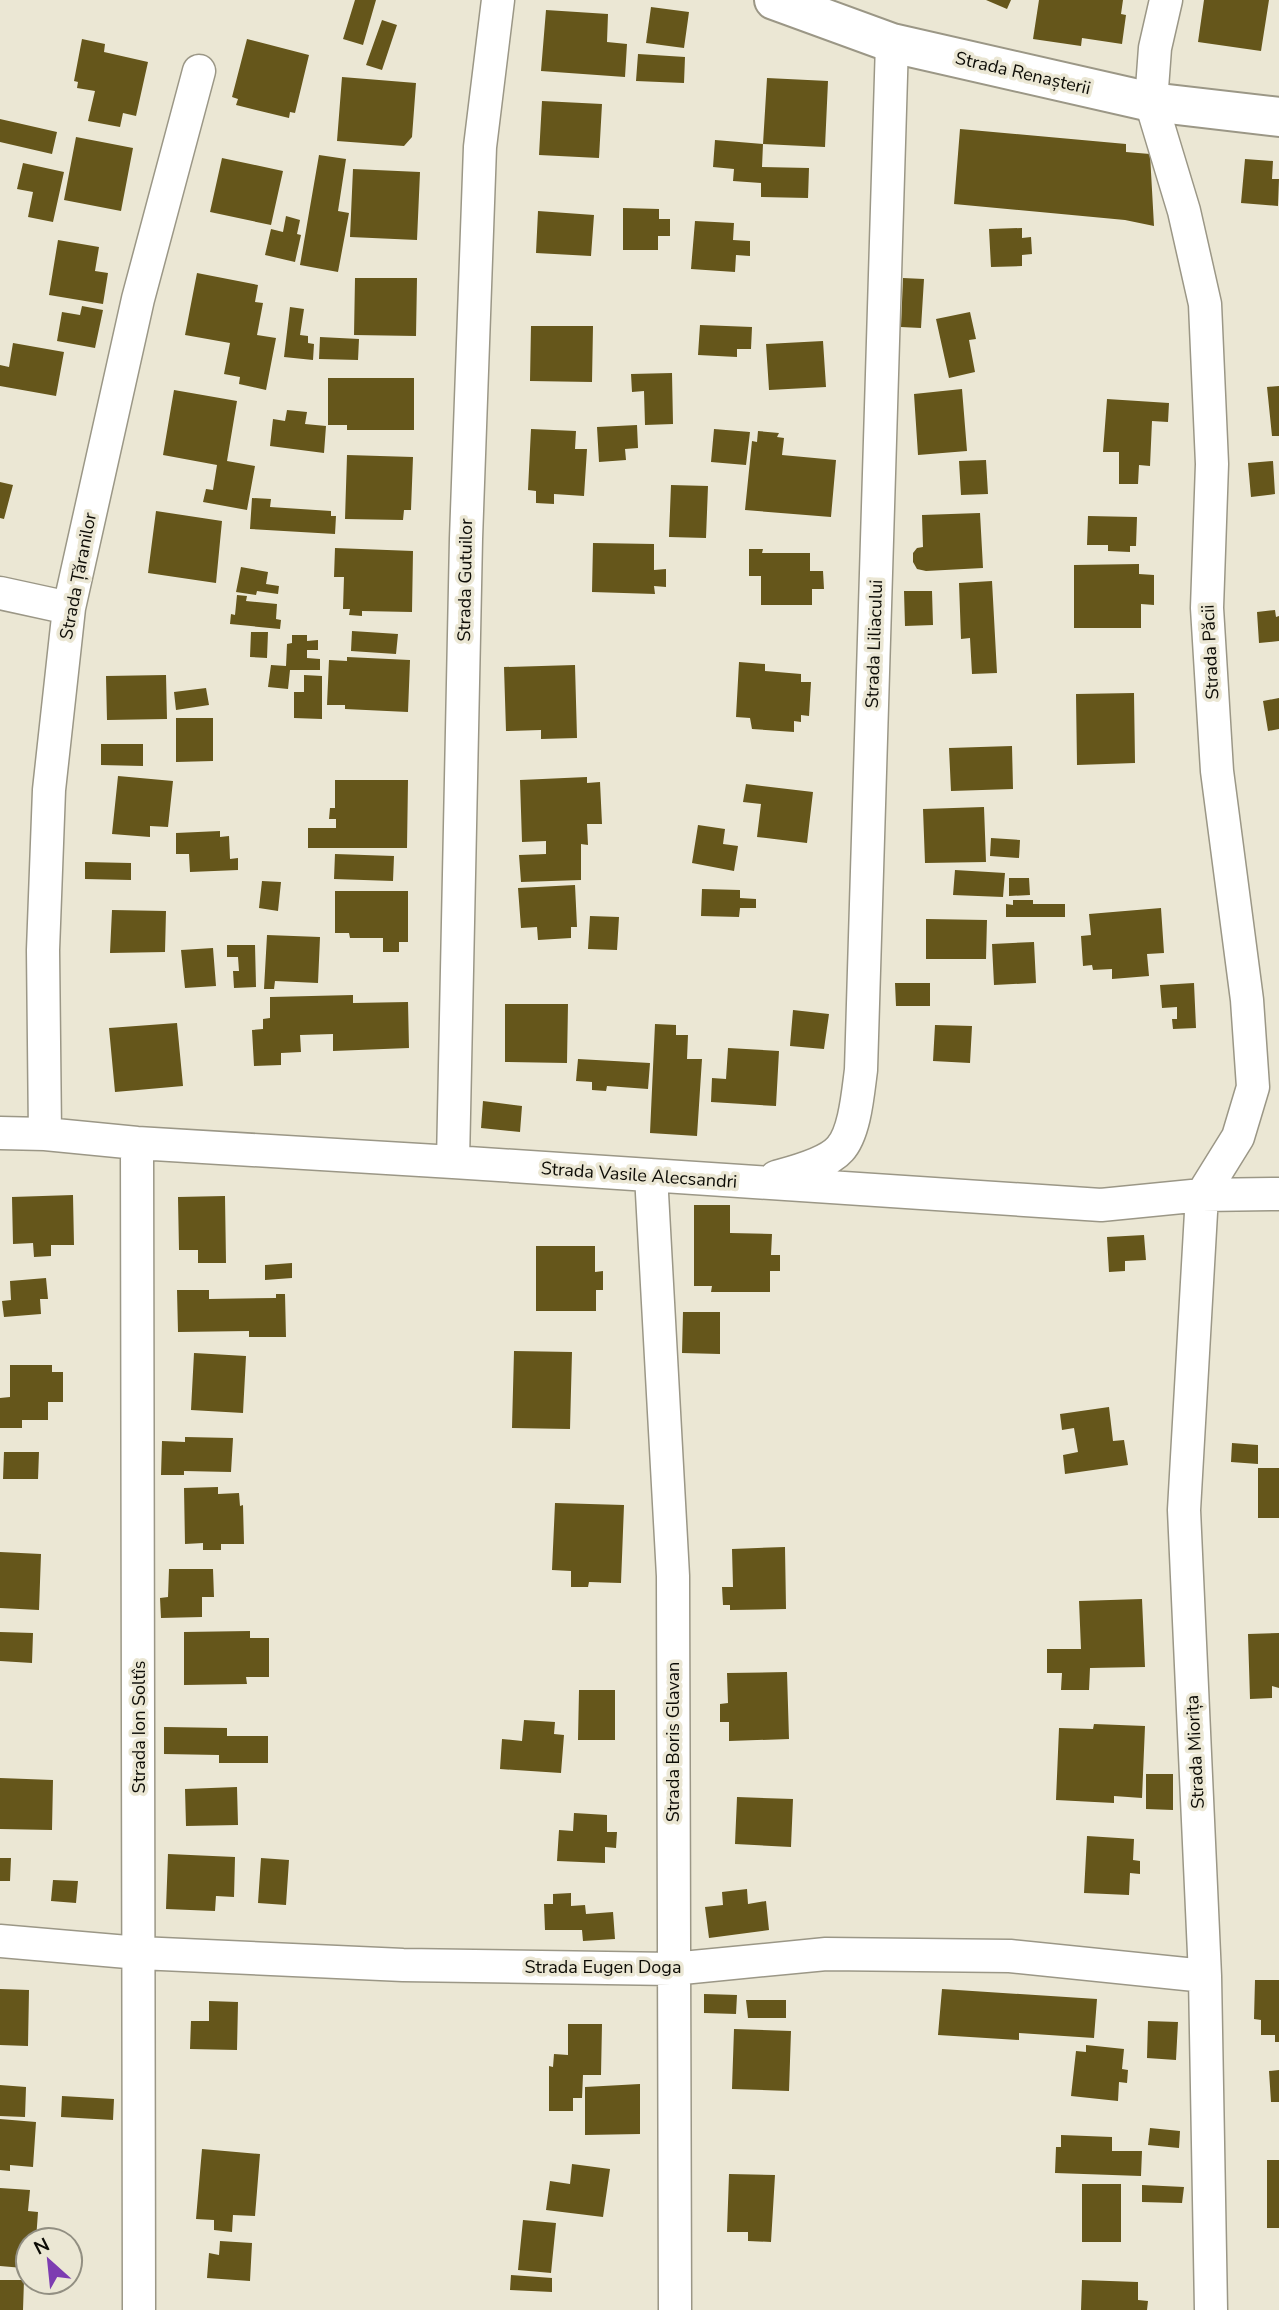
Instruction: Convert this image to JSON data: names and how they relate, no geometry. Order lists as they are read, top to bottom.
{
  "streets": {
    "street": [
      "Strada Renașterii",
      "Strada Țăranilor",
      "Strada Gutuilor",
      "Strada Liliacului",
      "Strada Păcii",
      "Strada Vasile Alecsandri",
      "Strada Ion Soltîs",
      "Strada Boris Glavan",
      "Strada Miorița",
      "Strada Eugen Doga"
    ]
  },
  "crossings": [
    ["Strada Renașterii", "Strada Liliacului"],
    ["Strada Renașterii", "Strada Păcii"],
    ["Strada Țăranilor", "Strada Vasile Alecsandri"],
    ["Strada Gutuilor", "Strada Vasile Alecsandri"],
    ["Strada Liliacului", "Strada Vasile Alecsandri"],
    ["Strada Păcii", "Strada Vasile Alecsandri"],
    ["Strada Păcii", "Strada Miorița"],
    ["Strada Vasile Alecsandri", "Strada Ion Soltîs"],
    ["Strada Vasile Alecsandri", "Strada Boris Glavan"],
    ["Strada Vasile Alecsandri", "Strada Miorița"],
    ["Strada Ion Soltîs", "Strada Eugen Doga"],
    ["Strada Boris Glavan", "Strada Eugen Doga"],
    ["Strada Miorița", "Strada Eugen Doga"]
  ],
  "north": "top left"
}
